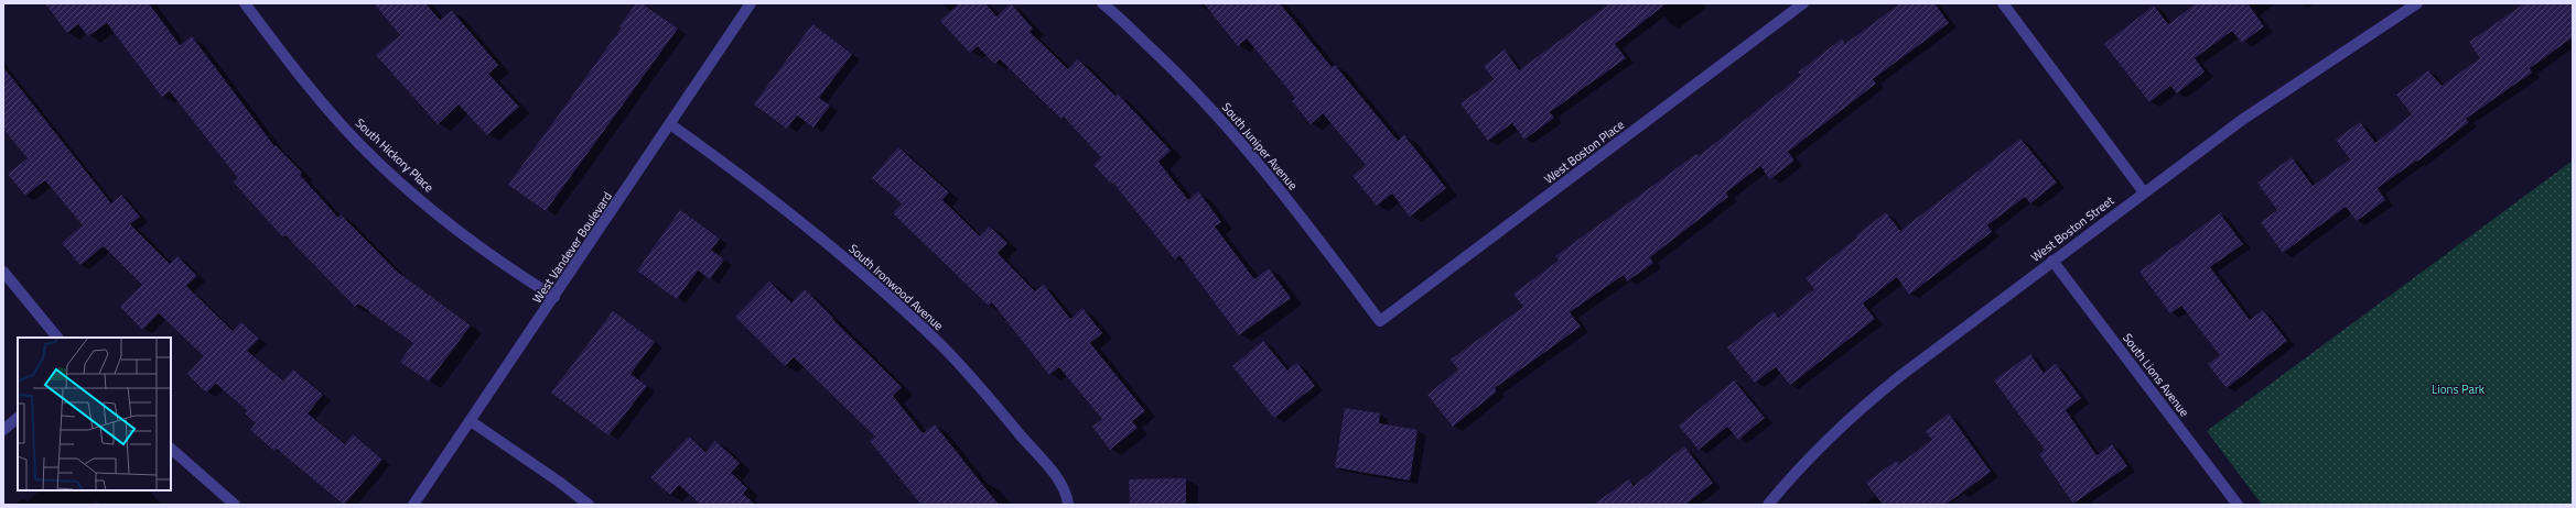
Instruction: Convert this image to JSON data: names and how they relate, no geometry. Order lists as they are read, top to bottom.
{
  "streets": {
    "street": [
      "South Juniper Avenue",
      "West Boston Place",
      "South Hickory Place",
      "West Boston Street",
      "West Vandever Boulevard",
      "South Ironwood Avenue",
      "South Lions Avenue"
    ]
  },
  "crossings": [
    ["South Juniper Avenue", "West Boston Place"],
    ["South Hickory Place", "West Vandever Boulevard"],
    ["West Boston Street", "South Lions Avenue"],
    ["West Vandever Boulevard", "South Ironwood Avenue"]
  ],
  "parks": ["Lions Park"]
}
